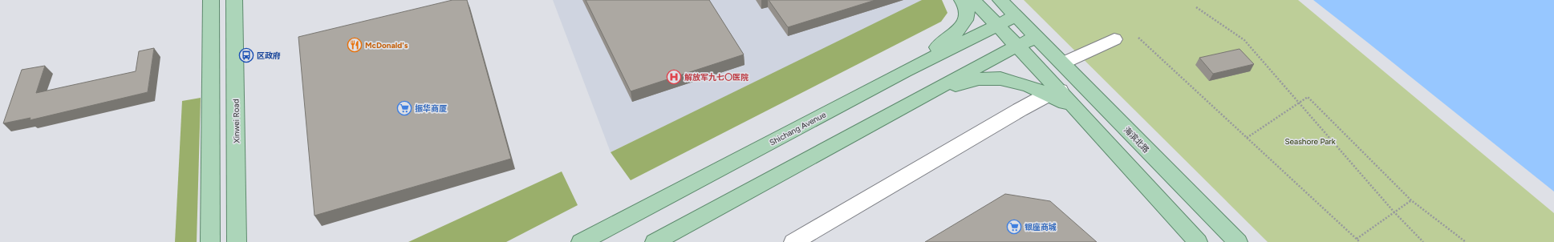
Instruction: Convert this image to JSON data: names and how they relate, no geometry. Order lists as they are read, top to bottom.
{
  "streets": {
    "main road": ["Xinwei Road", "Shichang Avenue", "海滨北路"]
  },
  "crossings": [
    ["Shichang Avenue", "海滨北路"]
  ],
  "parks": ["Seashore Park"],
  "places": {
    "restaurant": ["McDonald's"],
    "bus stop": ["区政府"],
    "hospital": ["解放军九七〇医院"],
    "supermarket": ["振华商厦", "银座商城"]
  }
}
